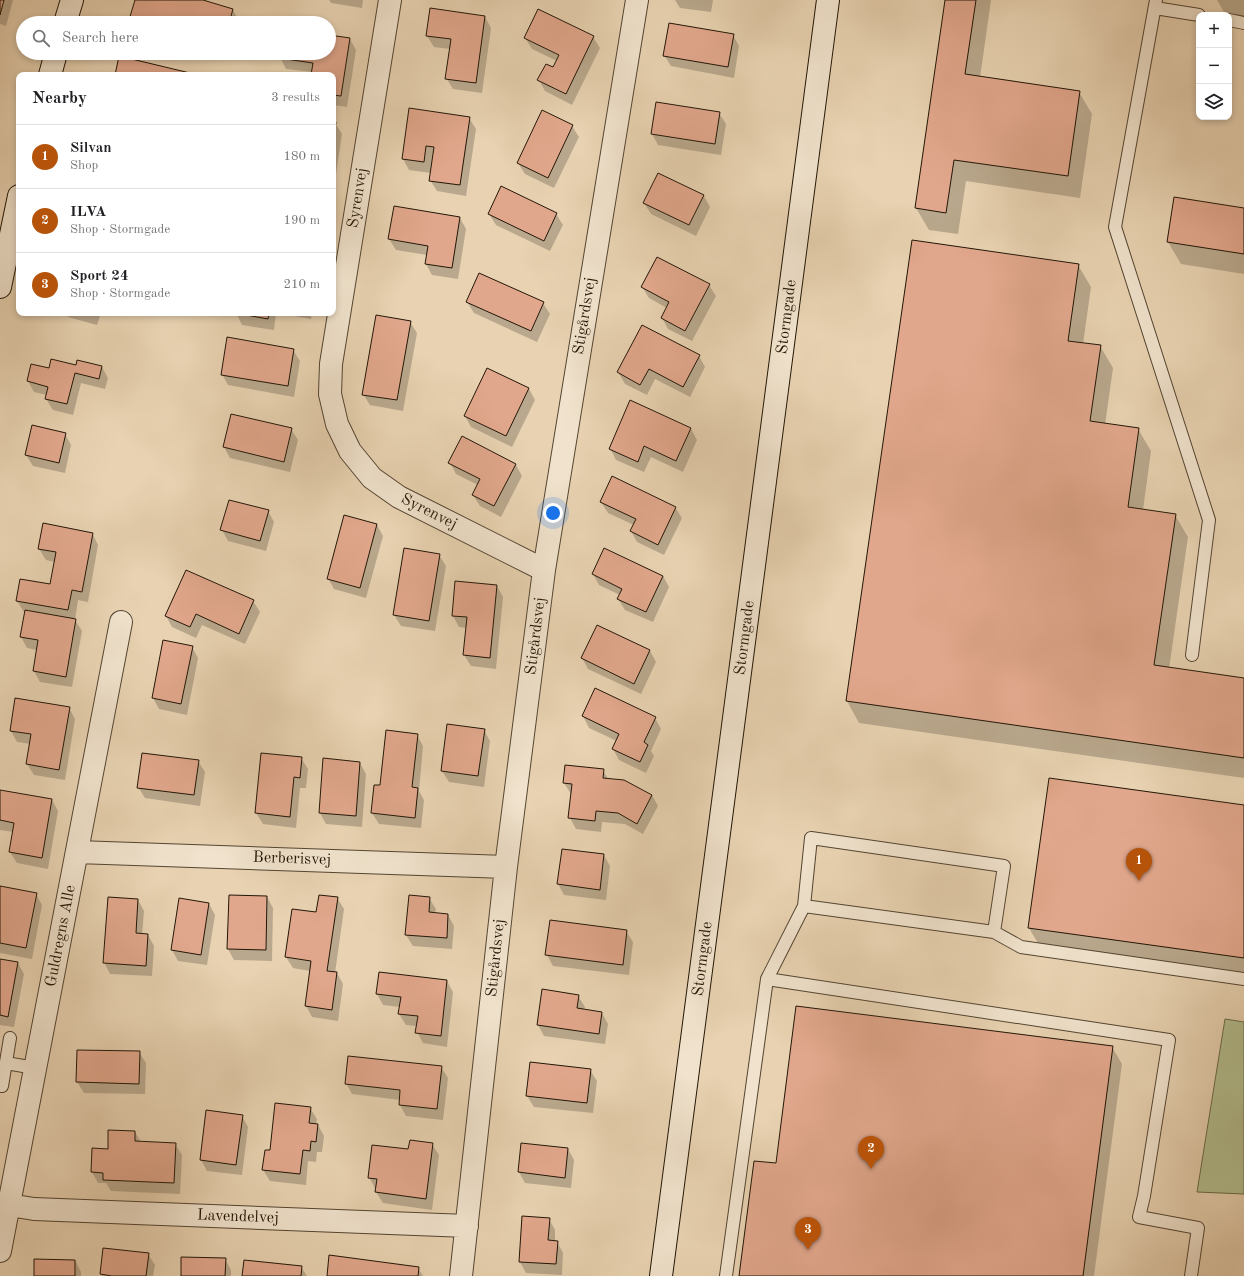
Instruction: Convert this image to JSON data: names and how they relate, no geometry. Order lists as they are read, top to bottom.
{
  "streets": {
    "street": [
      "Syrenvej",
      "Stigårdsvej",
      "Stormgade",
      "Berberisvej",
      "Guldregns Alle",
      "Lavendelvej"
    ]
  },
  "crossings": [
    ["Syrenvej", "Stigårdsvej"],
    ["Stigårdsvej", "Berberisvej"],
    ["Stigårdsvej", "Lavendelvej"],
    ["Berberisvej", "Guldregns Alle"],
    ["Guldregns Alle", "Lavendelvej"]
  ],
  "page": {
    "map_buttons": ["+", "−"],
    "search": "Search here",
    "heading": ["Nearby", "3 results"],
    "list": [
      {
        "mark": "1",
        "name": "Silvan",
        "note": "Shop",
        "value": "180 m"
      },
      {
        "mark": "2",
        "name": "ILVA",
        "note": "Shop · Stormgade",
        "value": "190 m"
      },
      {
        "mark": "3",
        "name": "Sport 24",
        "note": "Shop · Stormgade",
        "value": "210 m"
      }
    ],
    "pins": ["1", "2", "3"]
  }
}
